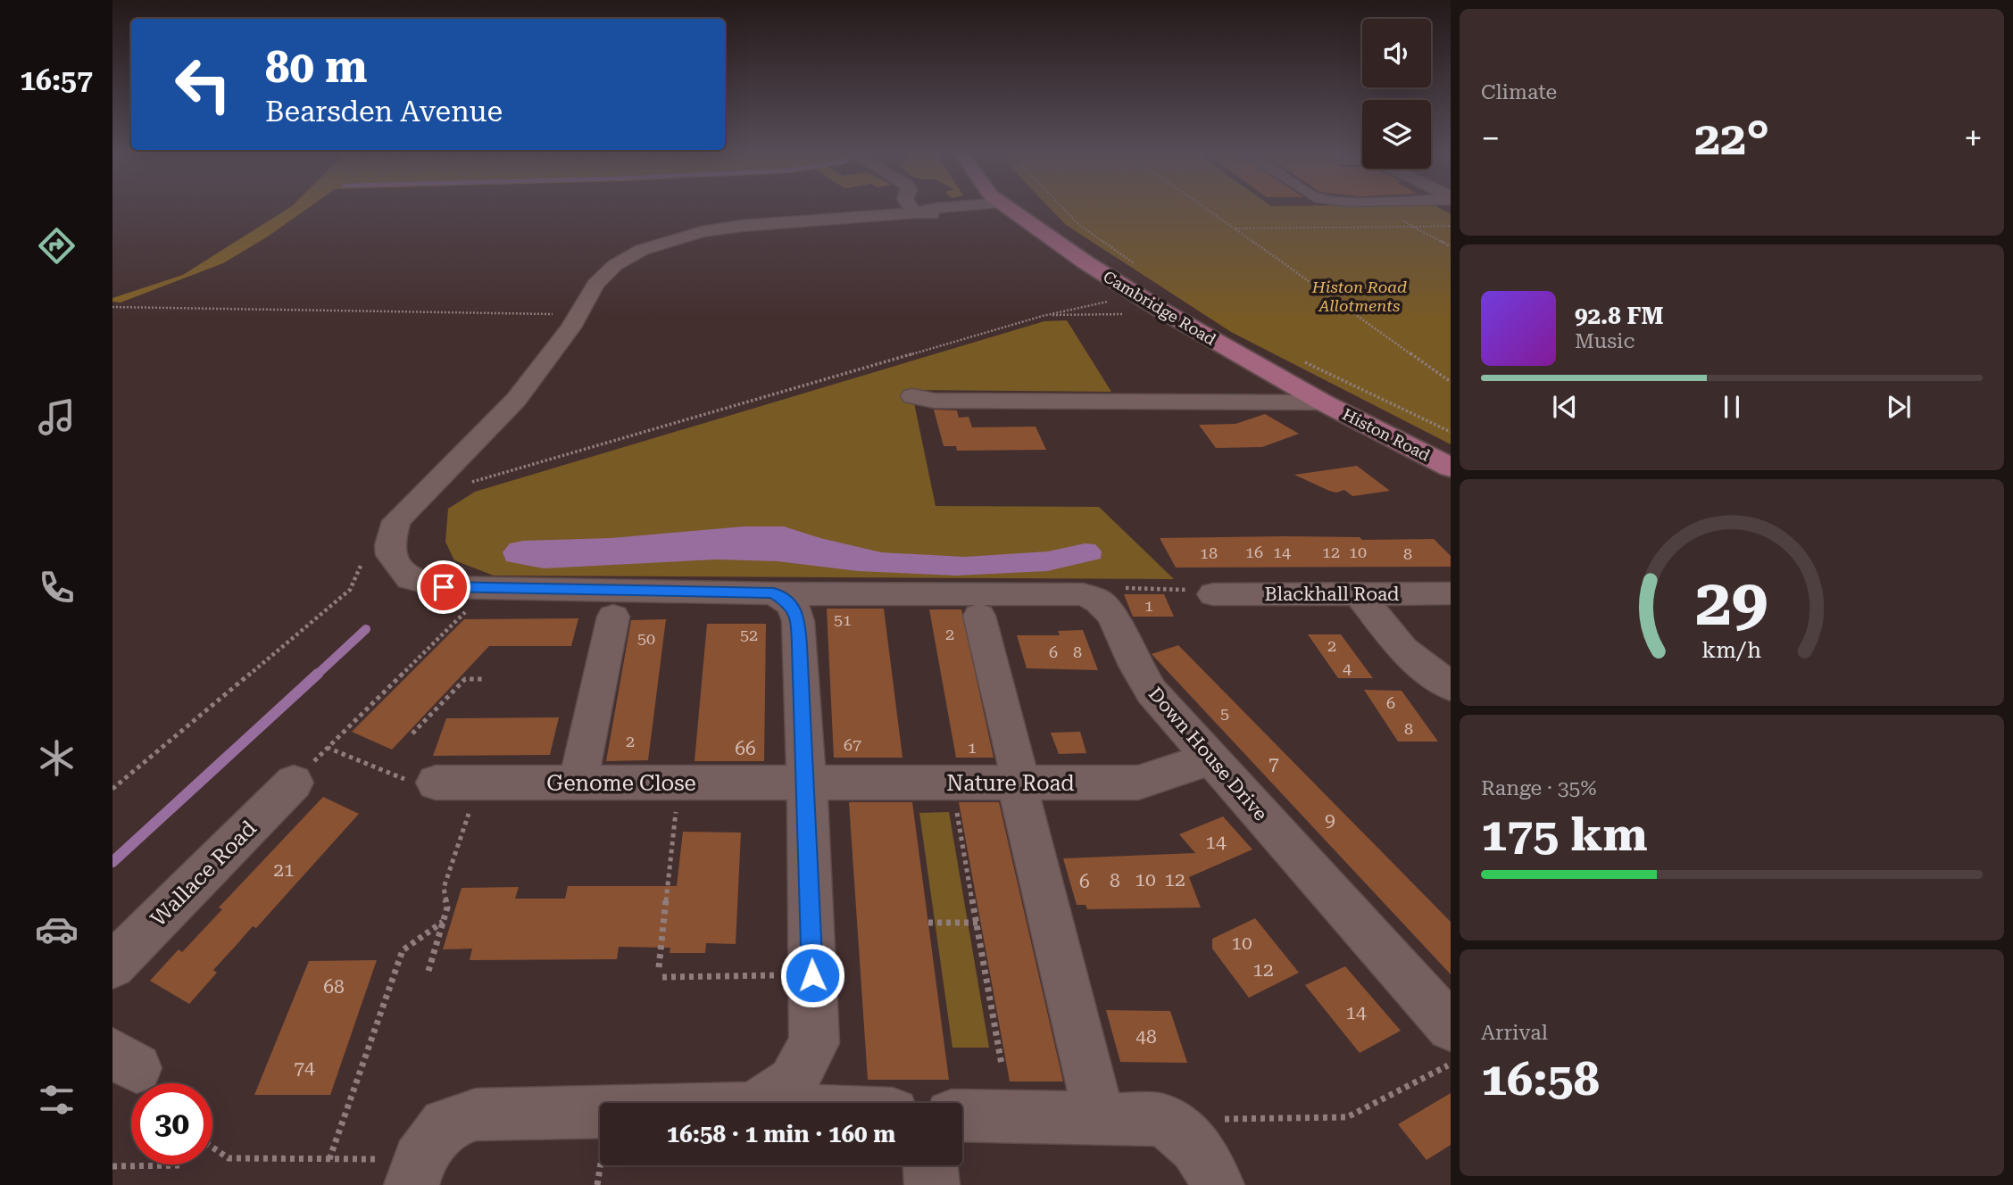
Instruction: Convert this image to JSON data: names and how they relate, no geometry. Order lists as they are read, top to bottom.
{
  "streets": {
    "main road": ["Cambridge Road", "Histon Road"],
    "street": [
      "Blackhall Road",
      "Down House Drive",
      "Genome Close",
      "Nature Road",
      "Wallace Road"
    ]
  },
  "crossings": [
    ["Cambridge Road", "Histon Road"],
    ["Down House Drive", "Nature Road"],
    ["Genome Close", "Nature Road"]
  ],
  "parks": ["Histon Road Allotments"],
  "house_numbers": [
    "16",
    "14",
    "12",
    "10",
    "18",
    "8",
    "1",
    "51",
    "2",
    "52",
    "50",
    "2",
    "6",
    "8",
    "4",
    "6",
    "5",
    "8",
    "2",
    "67",
    "1",
    "66",
    "7",
    "9",
    "14",
    "21",
    "10",
    "12",
    "8",
    "6",
    "10",
    "12",
    "68",
    "14",
    "48",
    "74"
  ],
  "page": {
    "tabs": "16:57",
    "tile": [
      "Climate",
      ["Range · 35%", "175 km"],
      ["Arrival", "16:58"]
    ],
    "turn": ["80 m", "Bearsden Avenue"],
    "heat": ["−", "22°", "+"],
    "song": ["92.8 FM", "Music"],
    "limit": "30",
    "trip": "16:58 · 1 min · 160 m",
    "gauge": ["29", "km/h"]
  }
}
